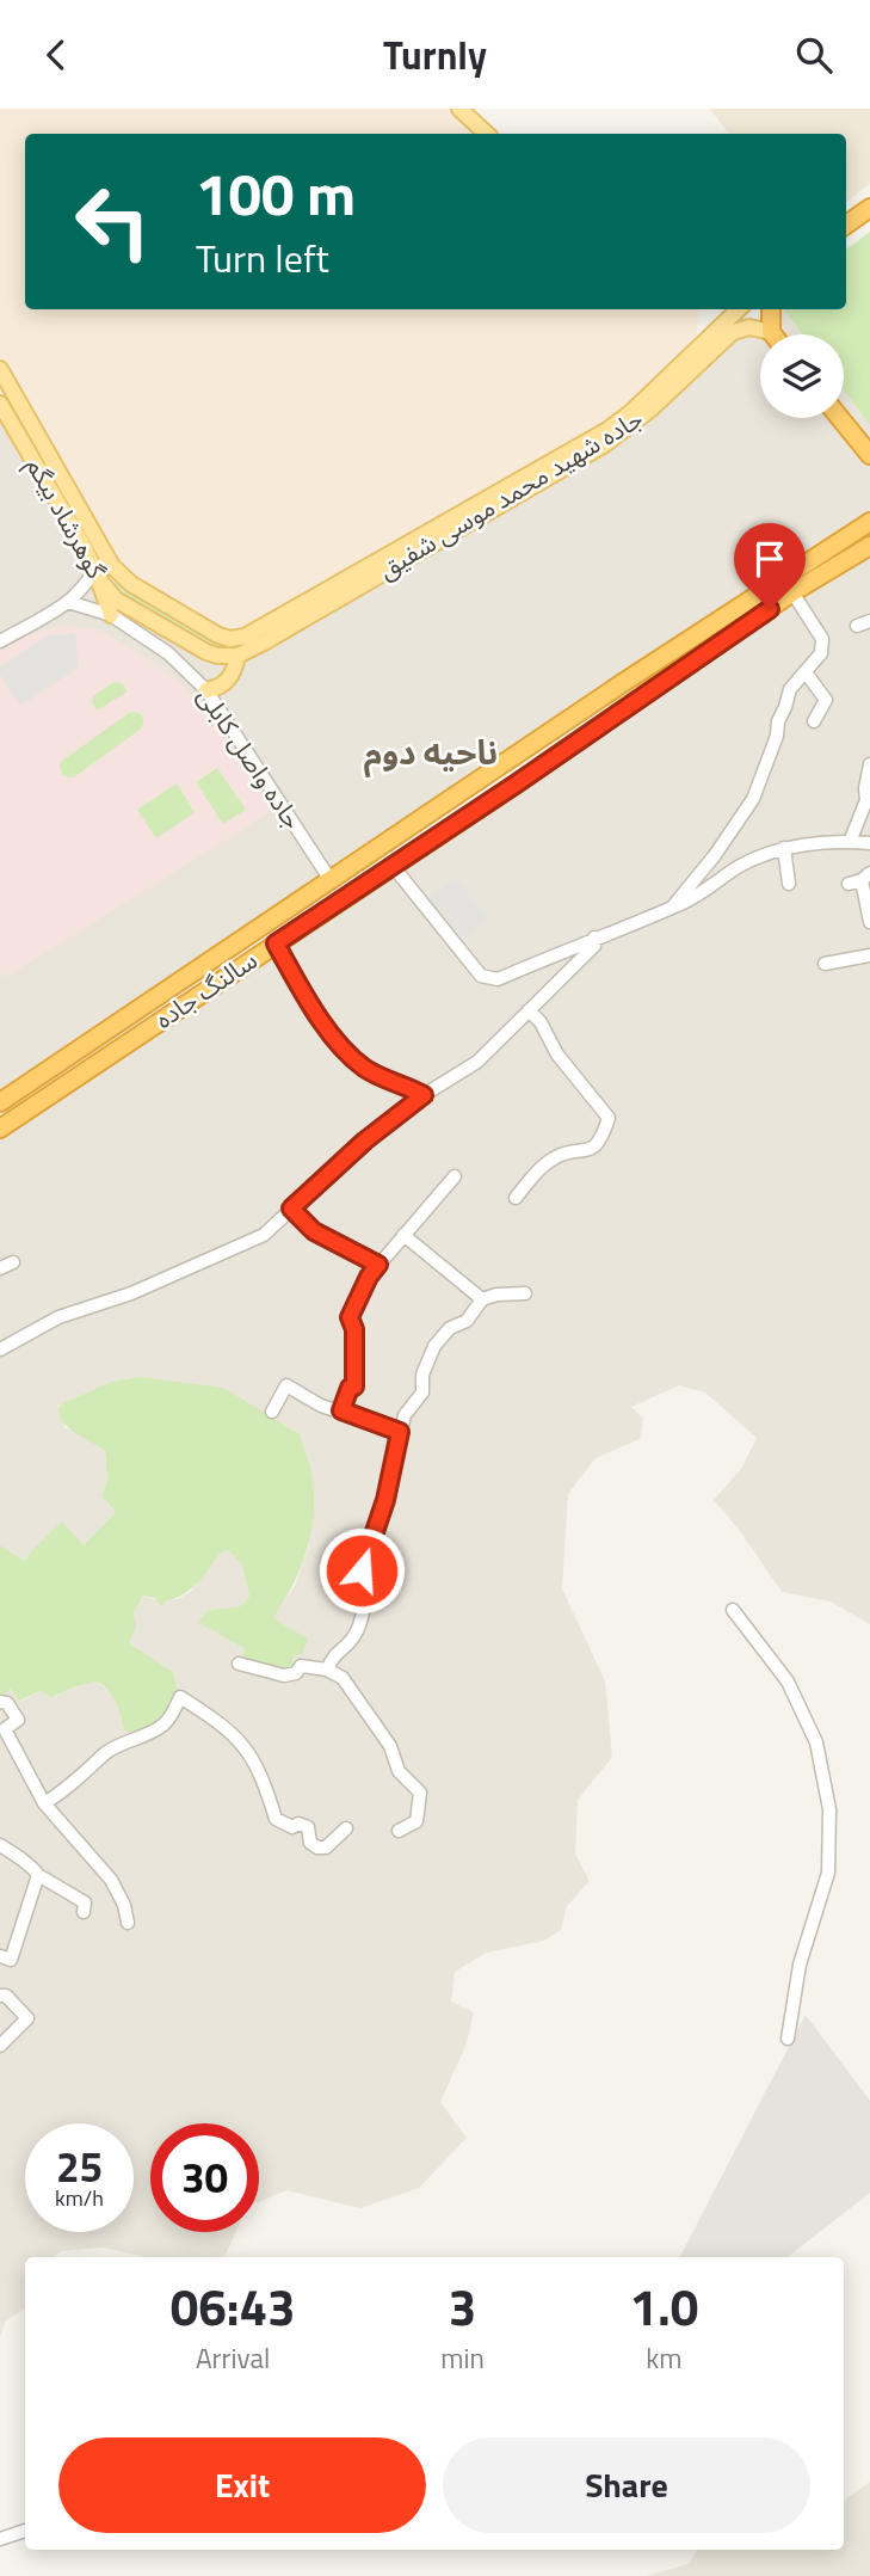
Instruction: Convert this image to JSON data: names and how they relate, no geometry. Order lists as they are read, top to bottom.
{
  "streets": {
    "highway": ["سالنگ جاده"],
    "main road": ["جاده شهید محمد موسی شفیق", "گوهرشاد بیگم"],
    "street": ["جاده واصل کابلی"]
  },
  "crossings": [
    ["جاده شهید محمد موسی شفیق", "گوهرشاد بیگم"],
    ["جاده واصل کابلی", "سالنگ جاده"]
  ],
  "districts": ["ناحیه دوم"],
  "page": {
    "header": "Turnly",
    "turn": ["100 m", "Turn left"],
    "speed": "25 km/h",
    "limit": "30",
    "eta": [
      "06:43",
      "Arrival",
      "3",
      "min",
      "1.0",
      "km"
    ],
    "buttons": ["Exit", "Share"]
  }
}
